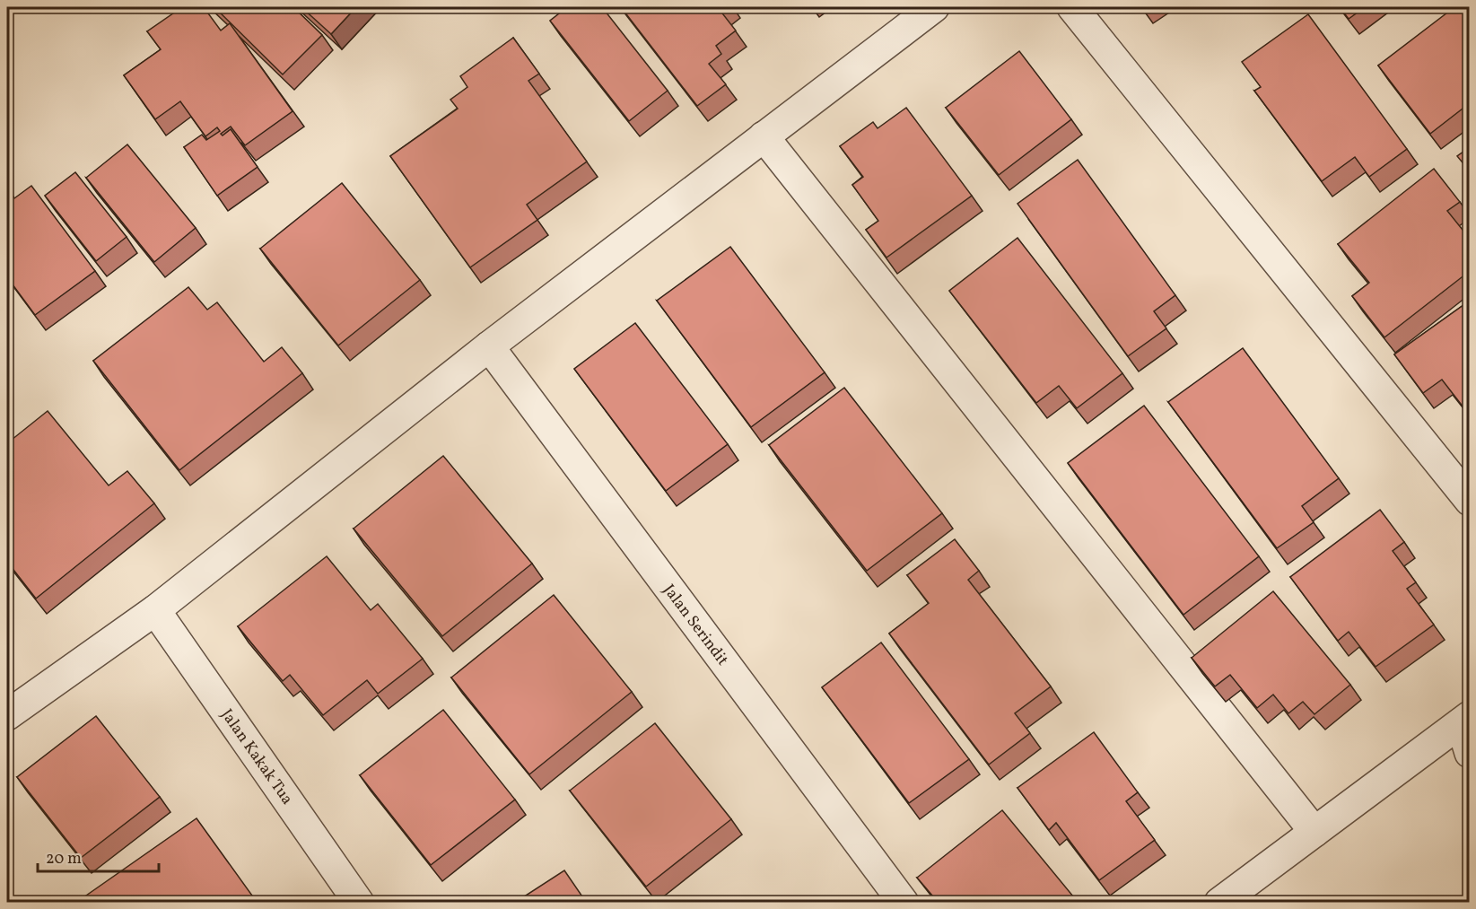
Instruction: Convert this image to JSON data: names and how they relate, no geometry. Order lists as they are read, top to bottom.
{
  "streets": {
    "street": ["Jalan Serindit", "Jalan Kakak Tua"]
  },
  "scale_bar": "20 m"
}
